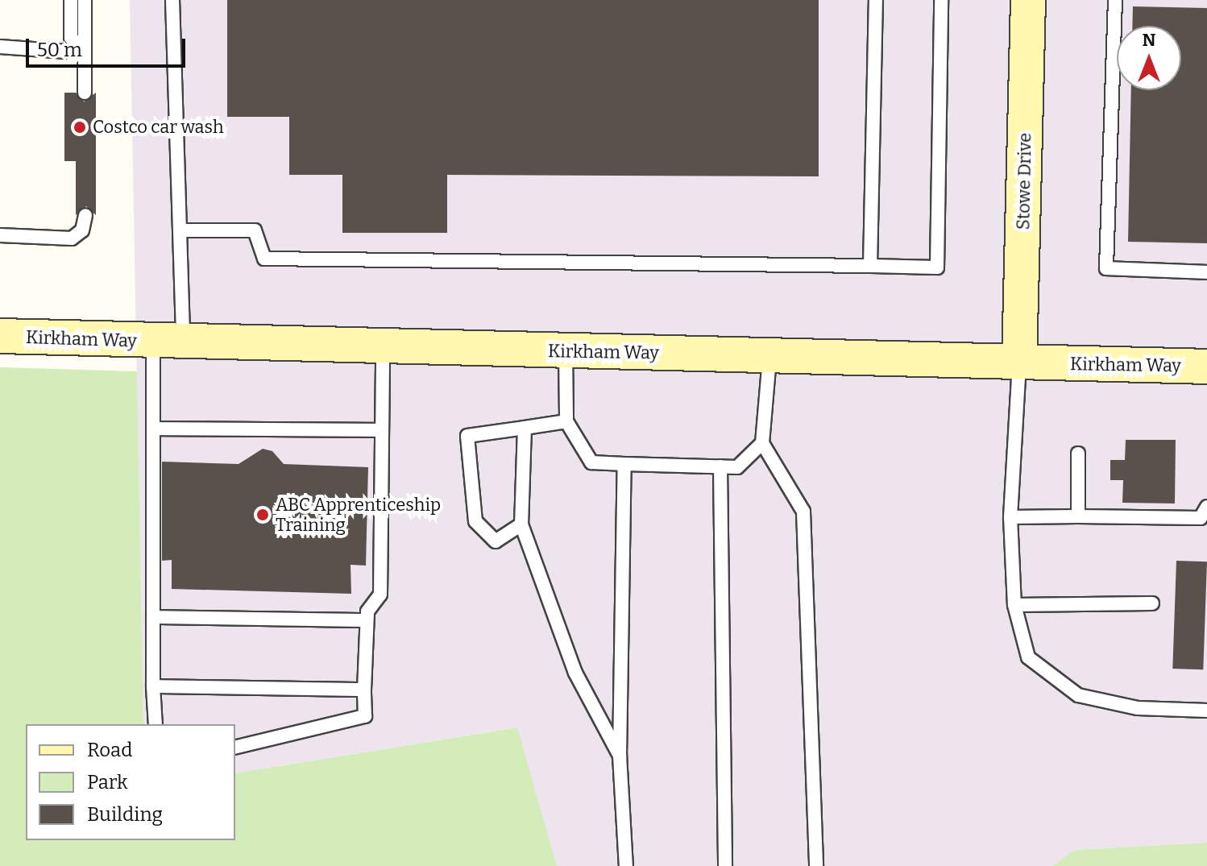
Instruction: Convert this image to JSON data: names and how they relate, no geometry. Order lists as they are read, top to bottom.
{
  "streets": {
    "main road": ["Stowe Drive", "Kirkham Way"]
  },
  "crossings": [
    ["Stowe Drive", "Kirkham Way"]
  ],
  "places": ["Costco car wash", "ABC Apprenticeship Training"],
  "legend": ["Road", "Park", "Building"],
  "scale_bar": "50 m",
  "north": "top"
}
